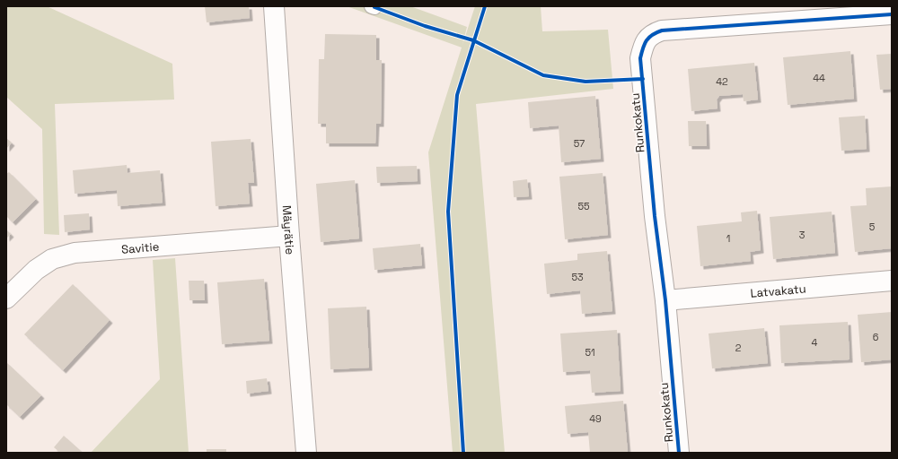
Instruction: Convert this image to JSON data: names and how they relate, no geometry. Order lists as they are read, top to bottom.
{
  "streets": {
    "street": [
      "Runkokatu",
      "Mäyrätie",
      "Savitie",
      "Latvakatu"
    ]
  },
  "crossings": [
    ["Runkokatu", "Latvakatu"],
    ["Mäyrätie", "Savitie"]
  ],
  "house_numbers": [
    "44",
    "42",
    "57",
    "55",
    "5",
    "3",
    "1",
    "53",
    "6",
    "4",
    "2",
    "51",
    "49"
  ]
}
